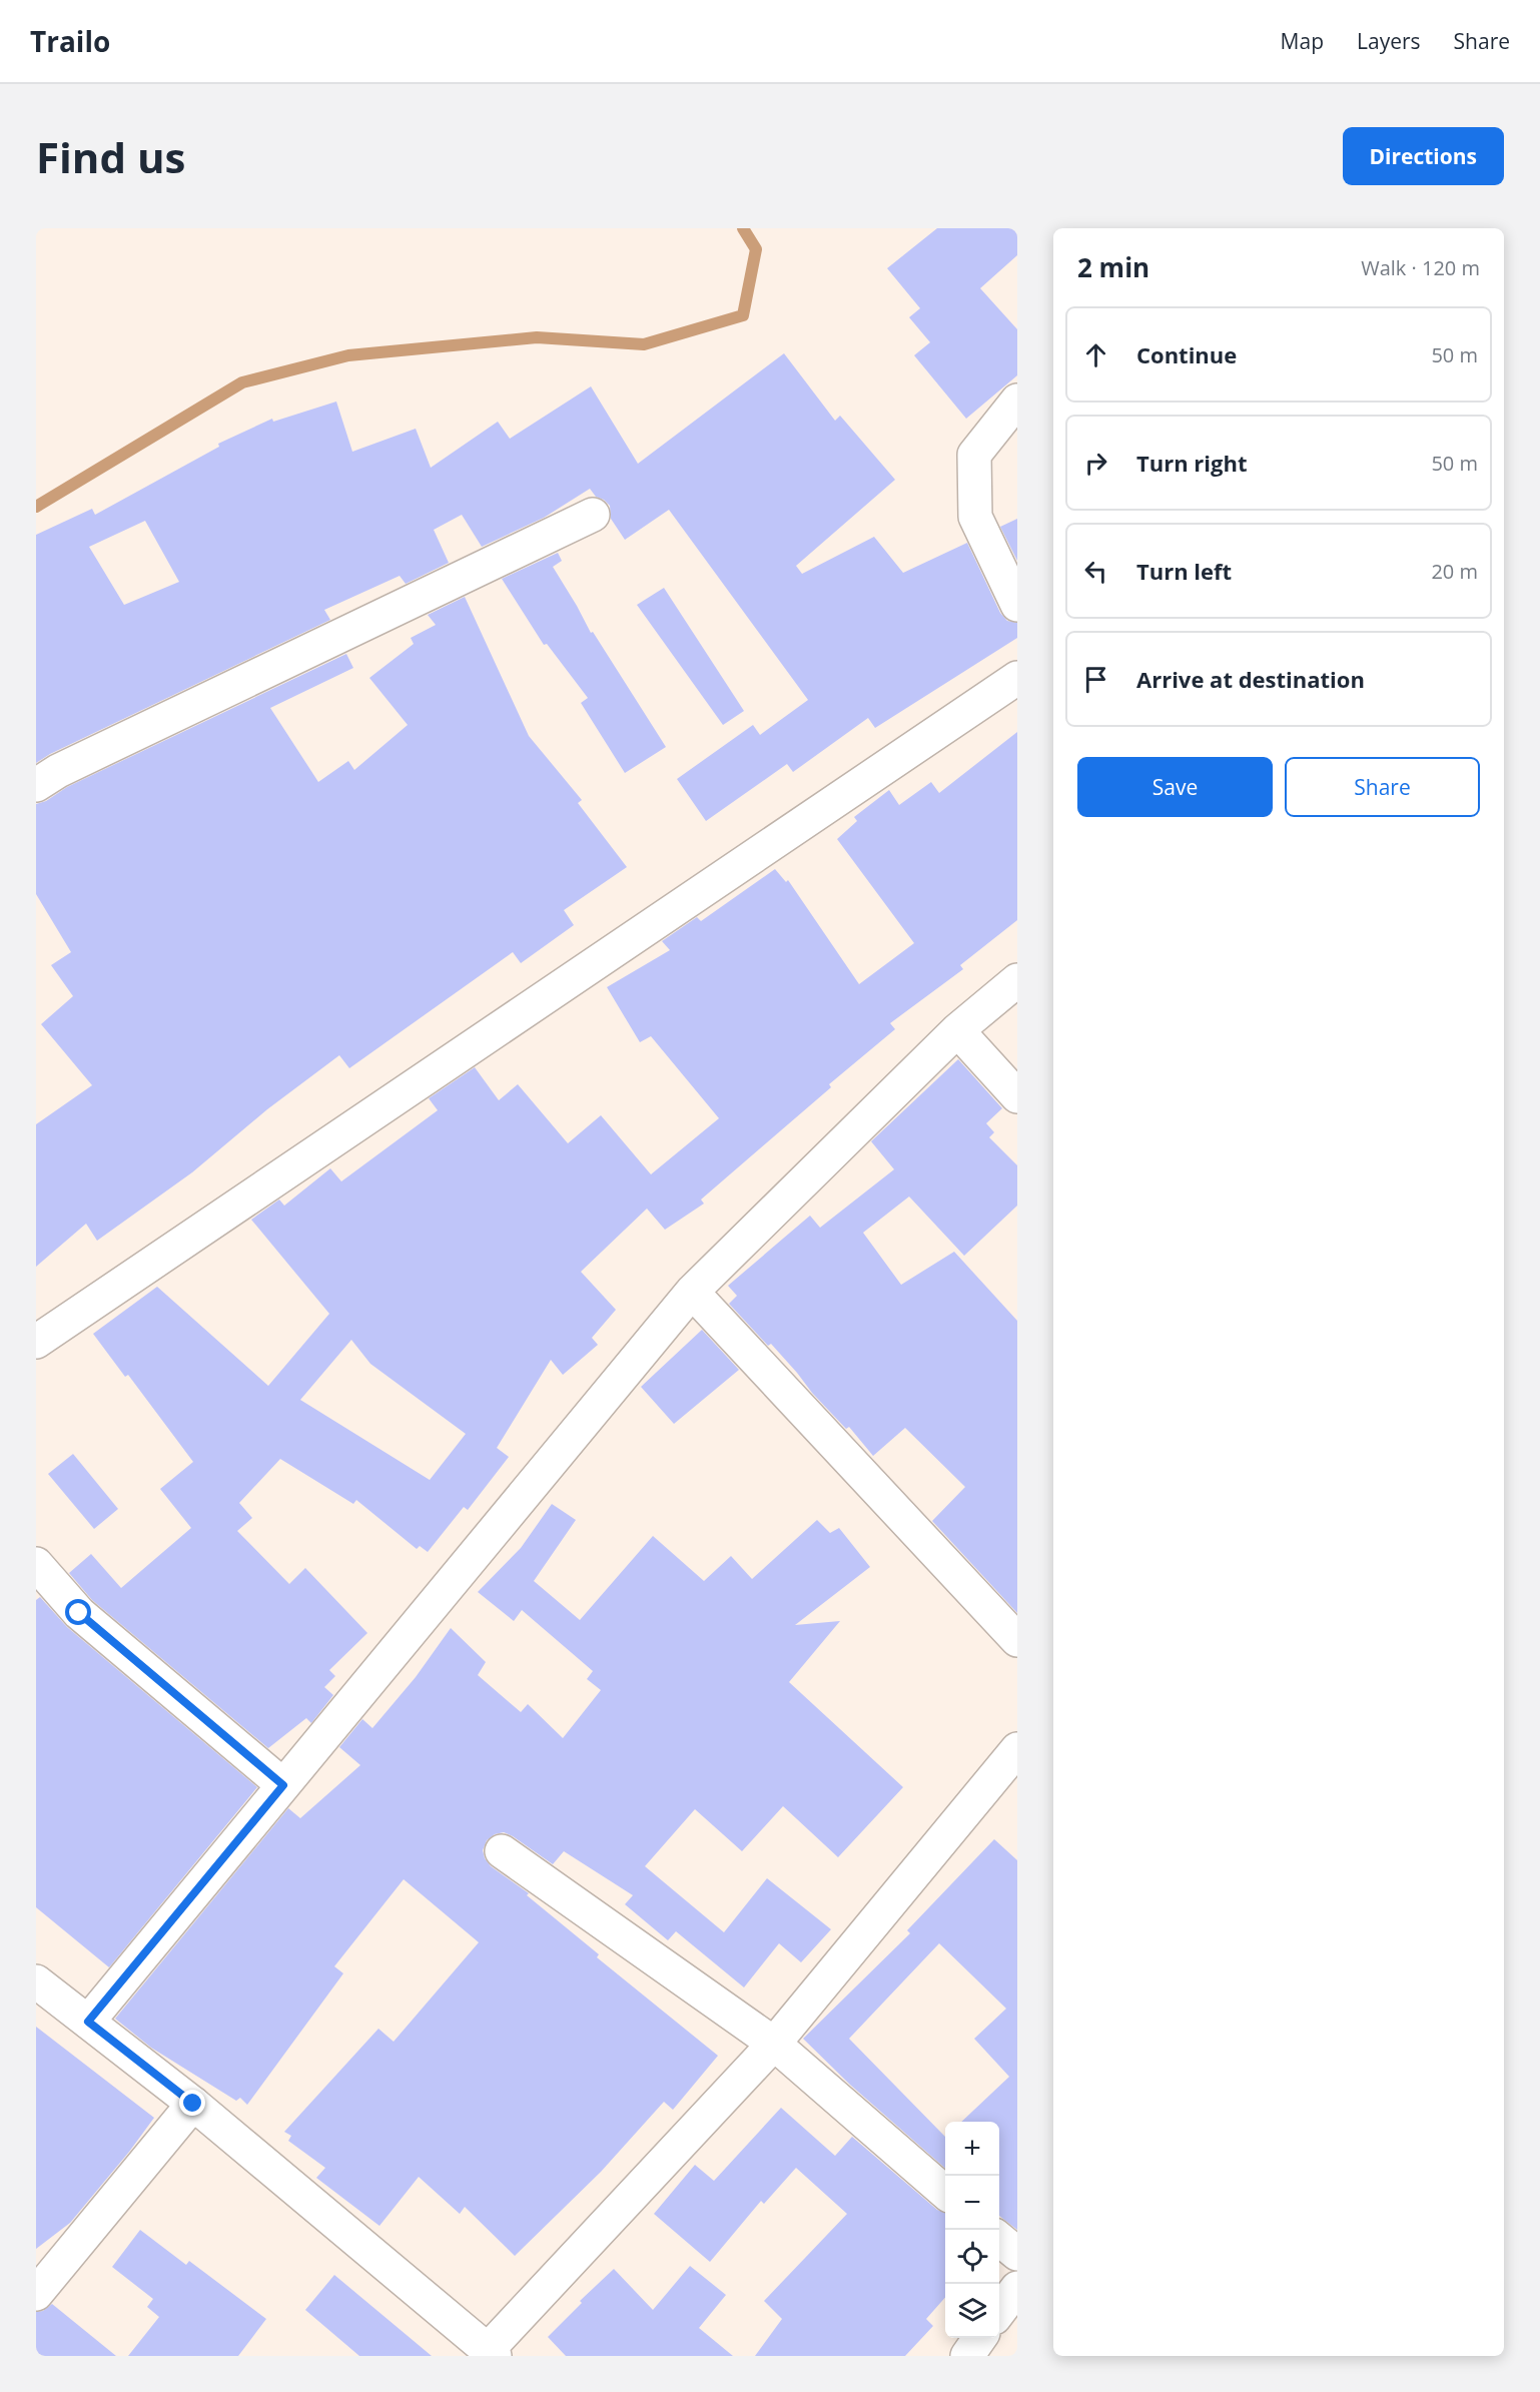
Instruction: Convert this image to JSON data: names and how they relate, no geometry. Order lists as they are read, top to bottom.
{
  "page": {
    "header": "Trailo",
    "nav": ["Map", "Layers", "Share"],
    "buttons": [
      "Directions",
      ["Save", "Share"]
    ],
    "title": "Find us",
    "heading": ["2 min", "Walk · 120 m"],
    "list": [
      ["Continue", "50 m"],
      ["Turn right", "50 m"],
      ["Turn left", "20 m"],
      "Arrive at destination"
    ],
    "map_buttons": ["+", "−"]
  }
}
